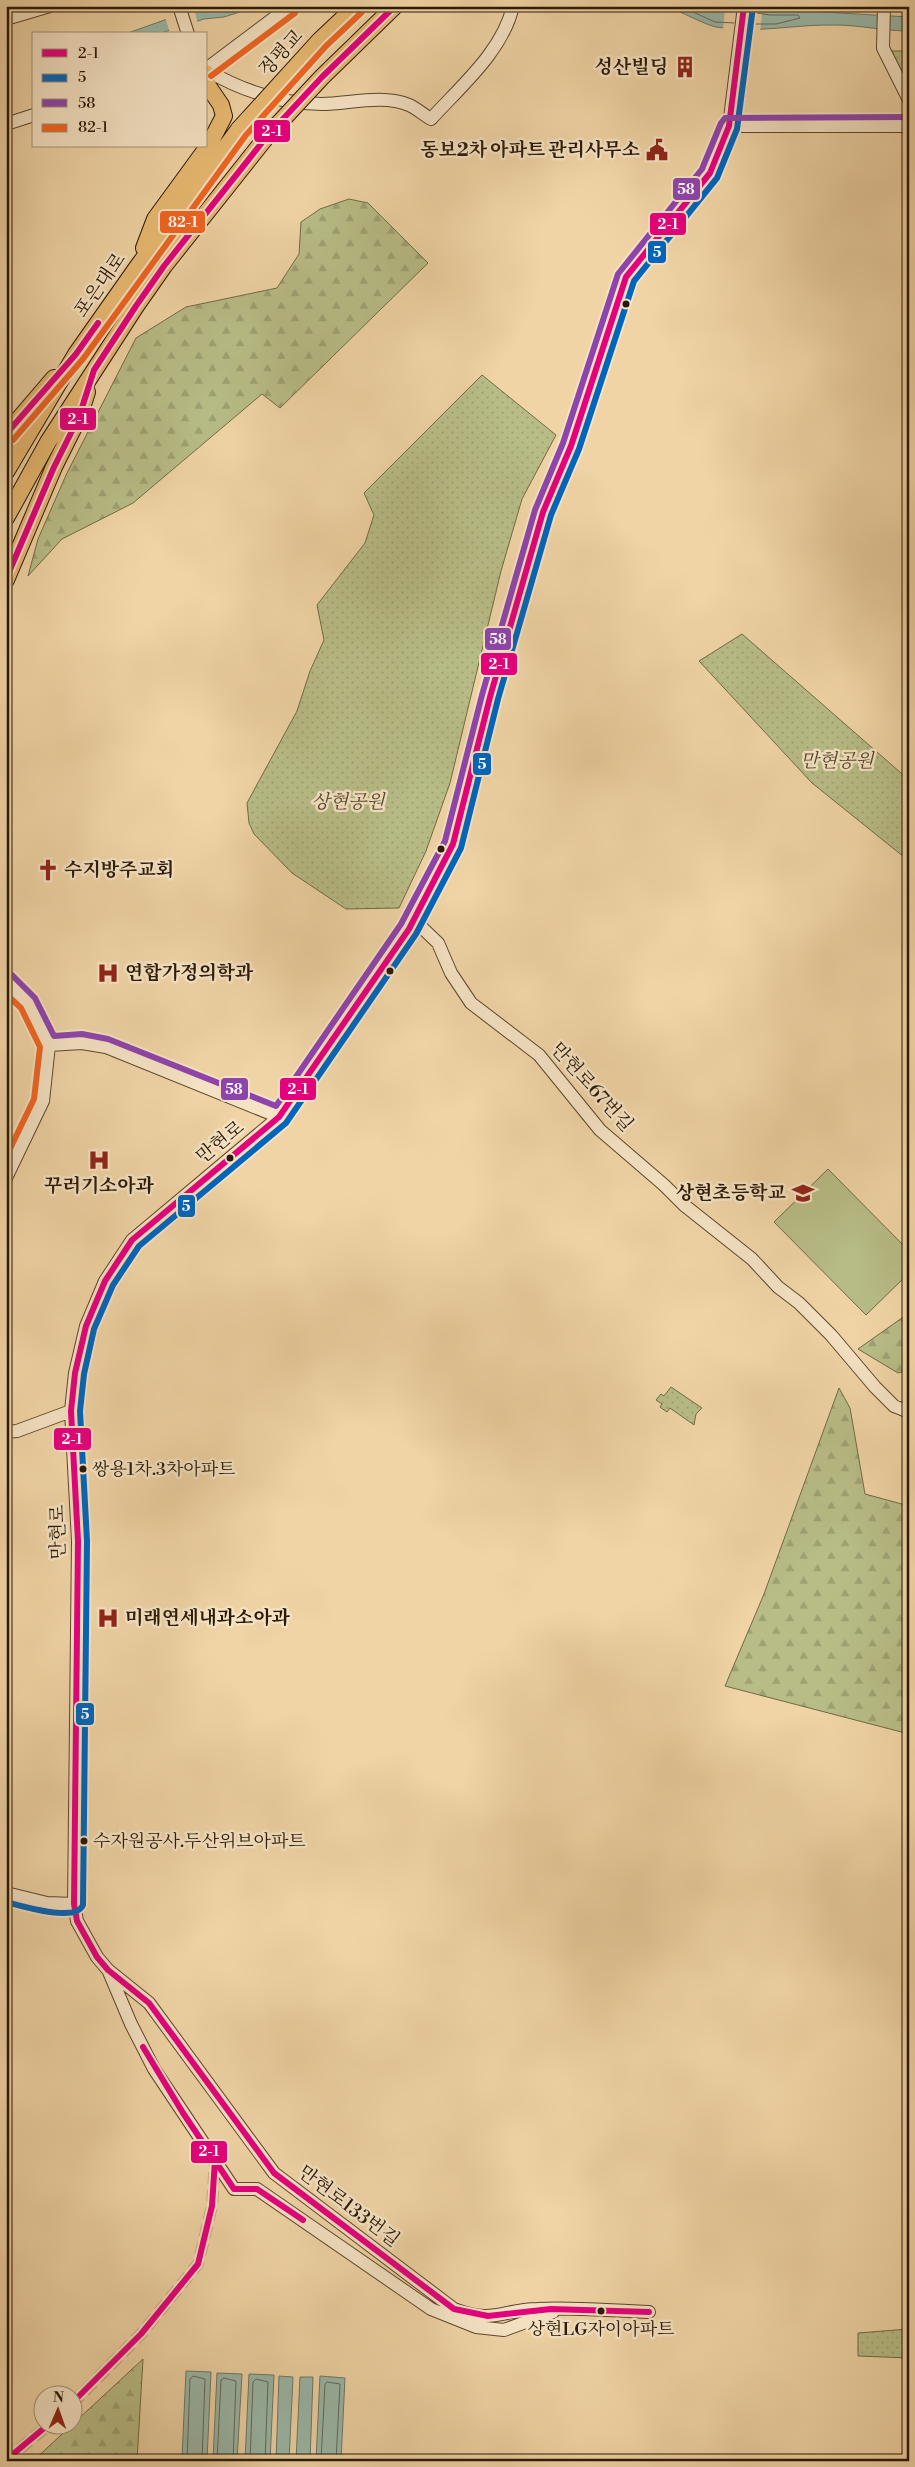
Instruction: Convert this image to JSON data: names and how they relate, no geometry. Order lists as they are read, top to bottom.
{
  "streets": {
    "main road": ["정평교", "포은대로"],
    "street": ["만현로67번길", "만현로", "만현로133번길"]
  },
  "crossings": [
    ["정평교", "포은대로"],
    ["만현로67번길", "만현로"],
    ["만현로", "만현로133번길"]
  ],
  "parks": ["만현공원", "상현공원"],
  "places": {
    "building": ["성산빌딩"],
    "public building": ["동보2차 아파트 관리사무소"],
    "church": ["수지방주교회"],
    "hospital": ["연합가정의학과", "꾸러기소아과", "미래연세내과소아과"],
    "school or university": ["상현초등학교"],
    "other": ["쌍용1차.3차아파트", "수자원공사.두산위브아파트", "상현LG자이아파트"]
  },
  "lines": [
    "transit line 2-1",
    "transit line 5",
    "transit line 82-1",
    "transit line 58"
  ],
  "legend": [
    "2-1",
    "5",
    "58",
    "82-1"
  ],
  "north": "top"
}
